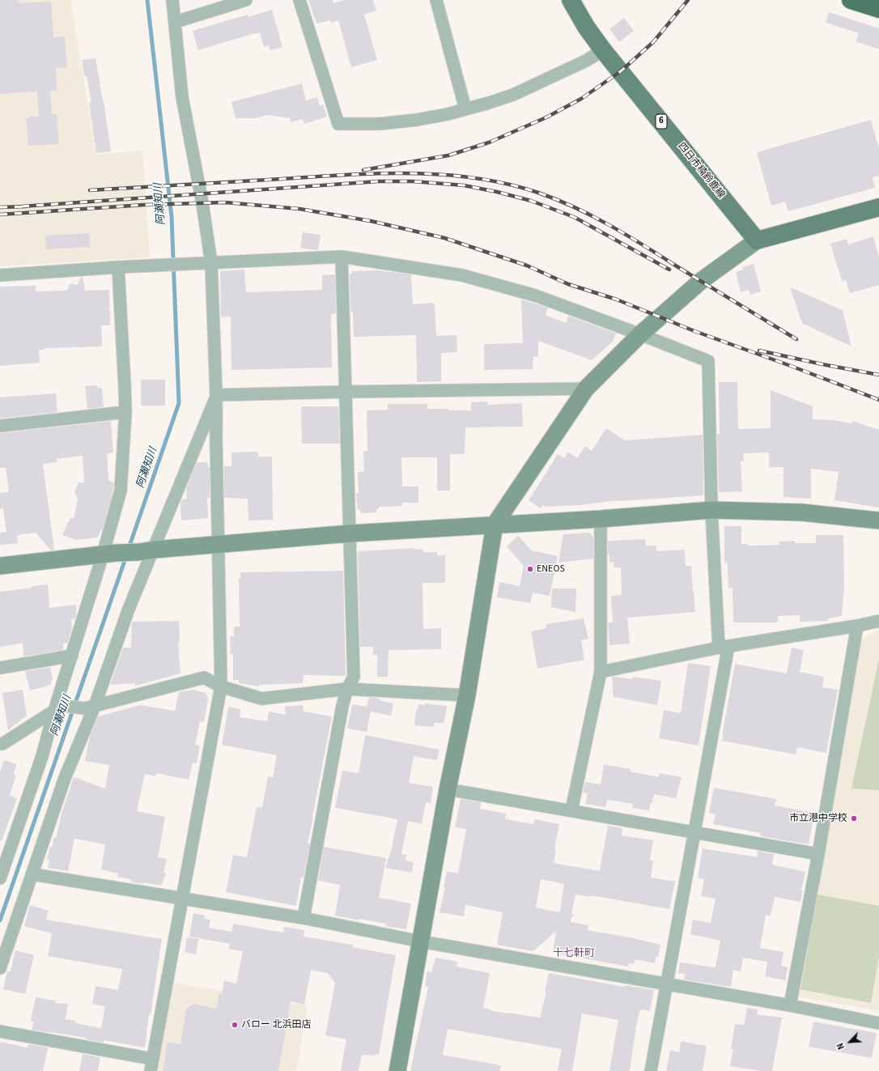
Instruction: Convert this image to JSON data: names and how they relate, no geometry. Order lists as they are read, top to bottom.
{
  "streets": {
    "main road": ["6", "四日市楠鈴鹿線"]
  },
  "districts": ["十七軒町"],
  "water": ["阿瀬知川"],
  "places": ["ENEOS", "市立港中学校", "バロー 北浜田店"],
  "north": "bottom left"
}
